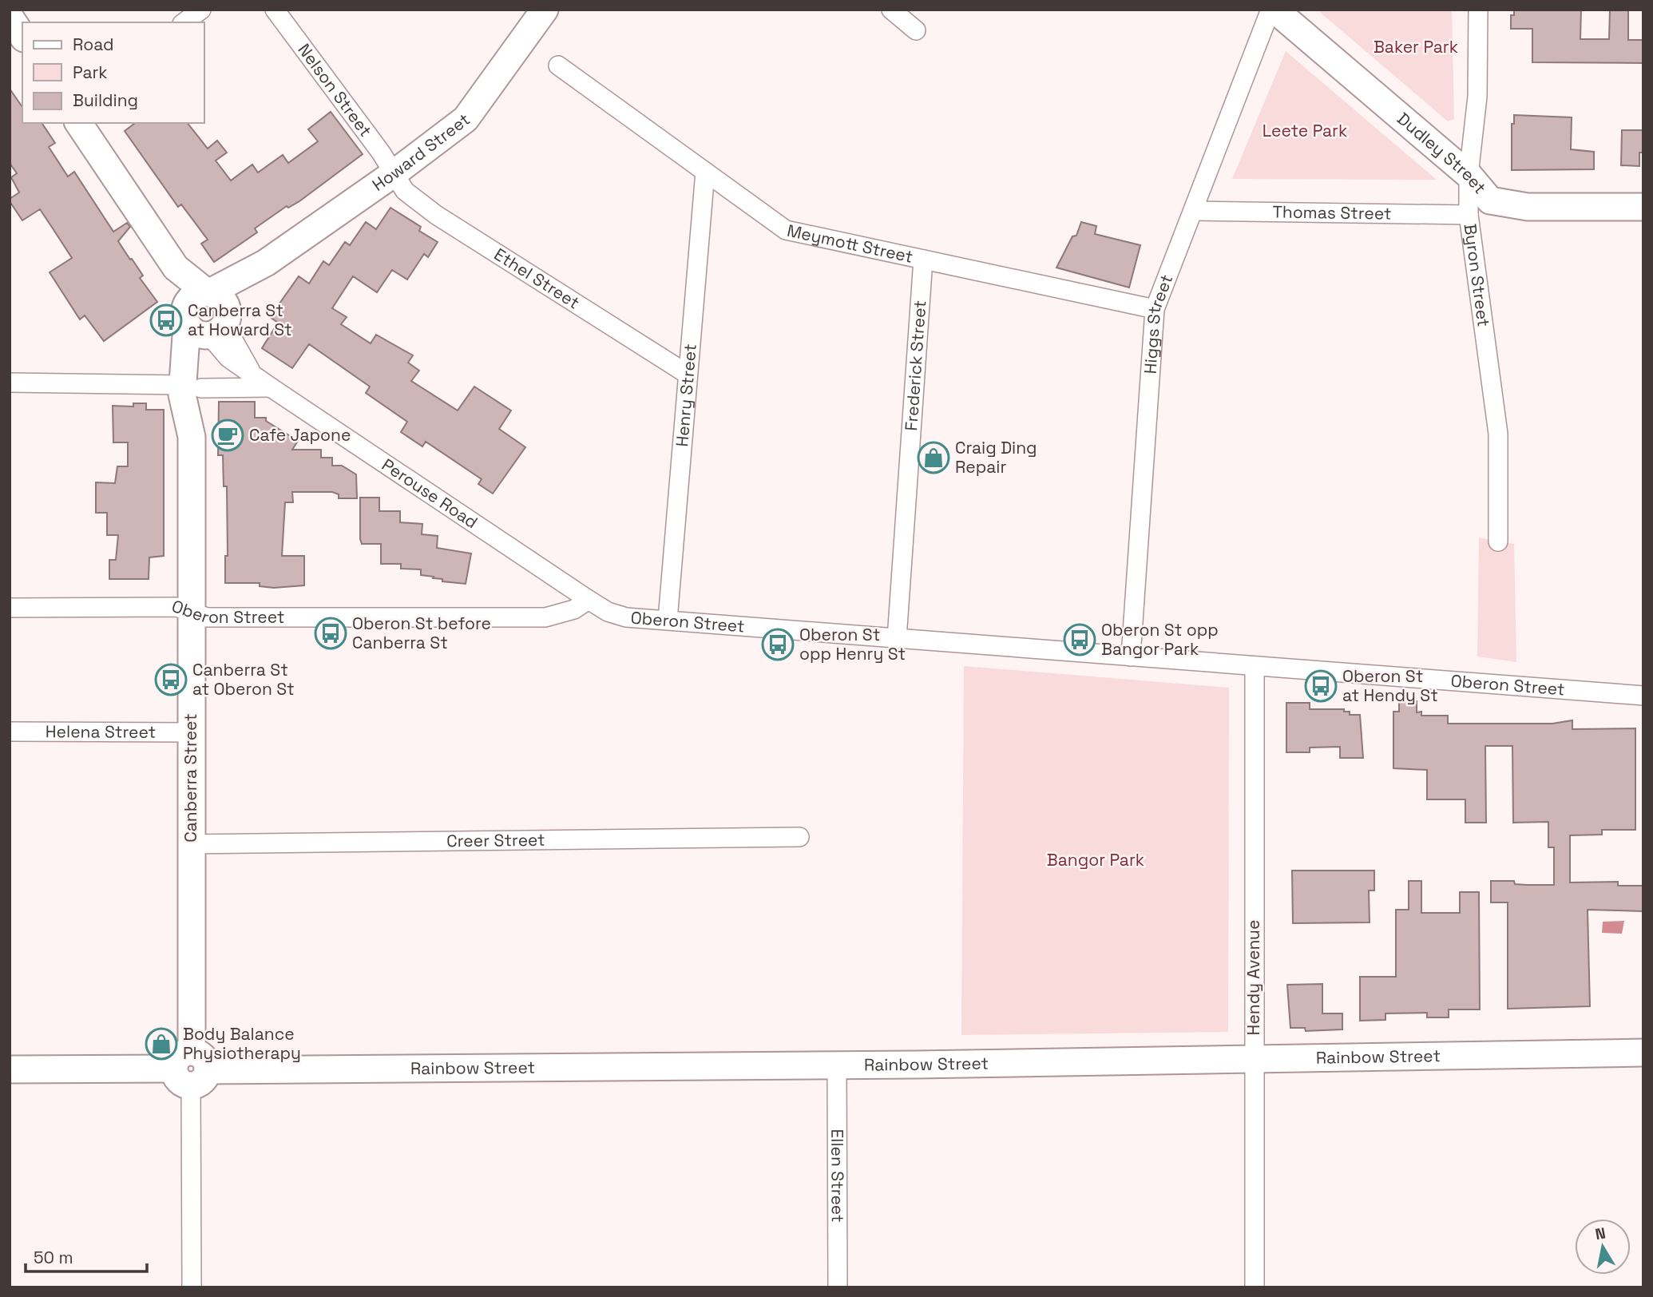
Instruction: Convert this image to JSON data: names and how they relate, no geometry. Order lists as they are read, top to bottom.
{
  "streets": {
    "street": [
      "Nelson Street",
      "Howard Street",
      "Dudley Street",
      "Thomas Street",
      "Meymott Street",
      "Byron Street",
      "Ethel Street",
      "Higgs Street",
      "Frederick Street",
      "Henry Street",
      "Perouse Road",
      "Oberon Street",
      "Helena Street",
      "Canberra Street",
      "Creer Street",
      "Hendy Avenue",
      "Rainbow Street",
      "Ellen Street"
    ]
  },
  "crossings": [
    ["Nelson Street", "Howard Street"],
    ["Nelson Street", "Ethel Street"],
    ["Howard Street", "Ethel Street"],
    ["Howard Street", "Perouse Road"],
    ["Howard Street", "Canberra Street"],
    ["Dudley Street", "Byron Street"],
    ["Dudley Street", "Higgs Street"],
    ["Thomas Street", "Byron Street"],
    ["Thomas Street", "Higgs Street"],
    ["Meymott Street", "Higgs Street"],
    ["Meymott Street", "Frederick Street"],
    ["Meymott Street", "Henry Street"],
    ["Ethel Street", "Henry Street"],
    ["Higgs Street", "Oberon Street"],
    ["Frederick Street", "Oberon Street"],
    ["Henry Street", "Oberon Street"],
    ["Perouse Road", "Oberon Street"],
    ["Perouse Road", "Canberra Street"],
    ["Oberon Street", "Canberra Street"],
    ["Oberon Street", "Hendy Avenue"],
    ["Helena Street", "Canberra Street"],
    ["Canberra Street", "Creer Street"],
    ["Canberra Street", "Rainbow Street"],
    ["Hendy Avenue", "Rainbow Street"],
    ["Rainbow Street", "Ellen Street"]
  ],
  "parks": ["Baker Park", "Leete Park", "Bangor Park"],
  "places": {
    "bus stop": [
      "Canberra St at Howard St",
      "Oberon St before Canberra St",
      "Oberon St opp Bangor Park",
      "Oberon St opp Henry St",
      "Canberra St at Oberon St",
      "Oberon St at Hendy St"
    ],
    "cafe": ["Cafe Japone"],
    "shop": ["Craig Ding Repair", "Body Balance Physiotherapy"]
  },
  "legend": ["Road", "Park", "Building"],
  "scale_bar": "50 m",
  "north": "top"
}
